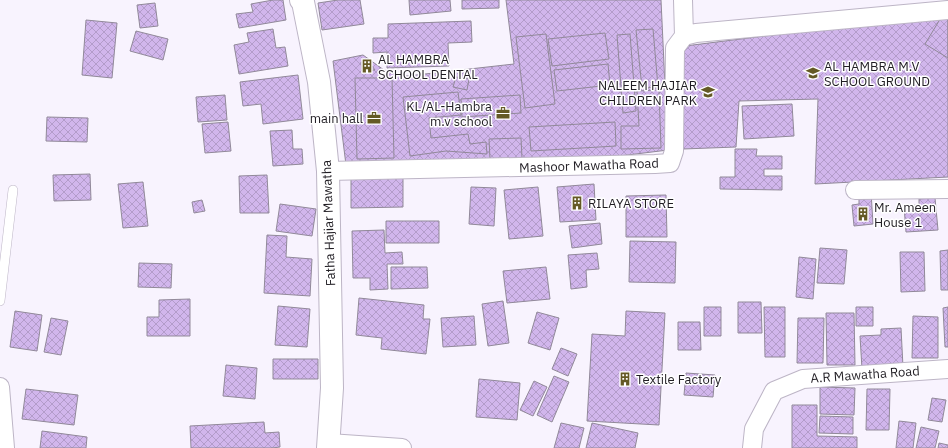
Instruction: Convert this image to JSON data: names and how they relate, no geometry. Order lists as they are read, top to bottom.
{
  "streets": {
    "street": ["Mashoor Mawatha Road", "Fatha Hajiar Mawatha", "A.R Mawatha Road"]
  },
  "crossings": [
    ["Mashoor Mawatha Road", "Fatha Hajiar Mawatha"]
  ],
  "places": {
    "building": [
      "AL HAMBRA SCHOOL DENTAL",
      "RILAYA STORE",
      "Mr. Ameen House 1",
      "Textile Factory"
    ],
    "school or university": ["AL HAMBRA M.V SCHOOL GROUND", "NALEEM HAJIAR CHILDREN PARK"],
    "office": ["KL/AL-Hambra m.v school", "main hall"]
  }
}
